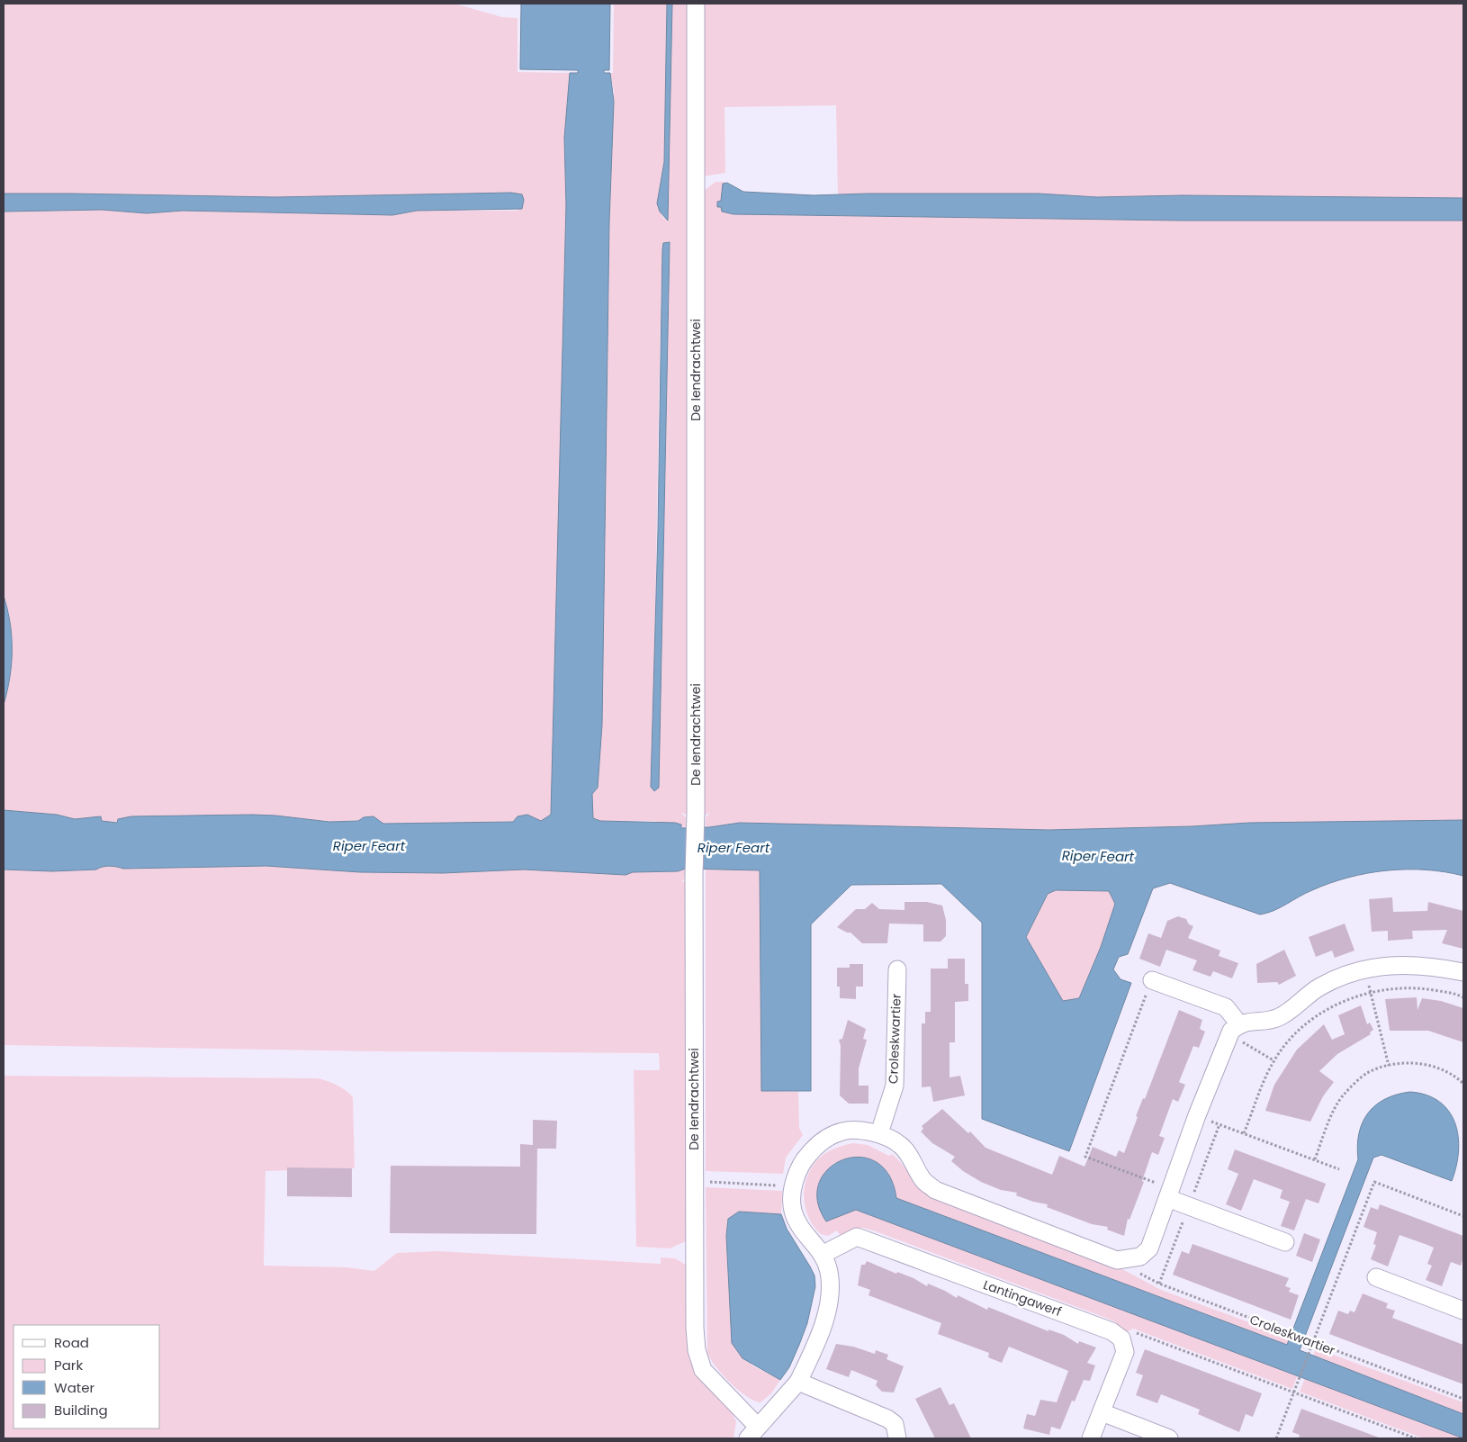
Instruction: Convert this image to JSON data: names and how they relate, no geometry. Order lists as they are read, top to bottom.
{
  "streets": {
    "street": ["De Iendrachtwei", "Croleskwartier", "Lantingawerf"]
  },
  "water": ["Riper Feart"],
  "legend": [
    "Road",
    "Park",
    "Water",
    "Building"
  ]
}
